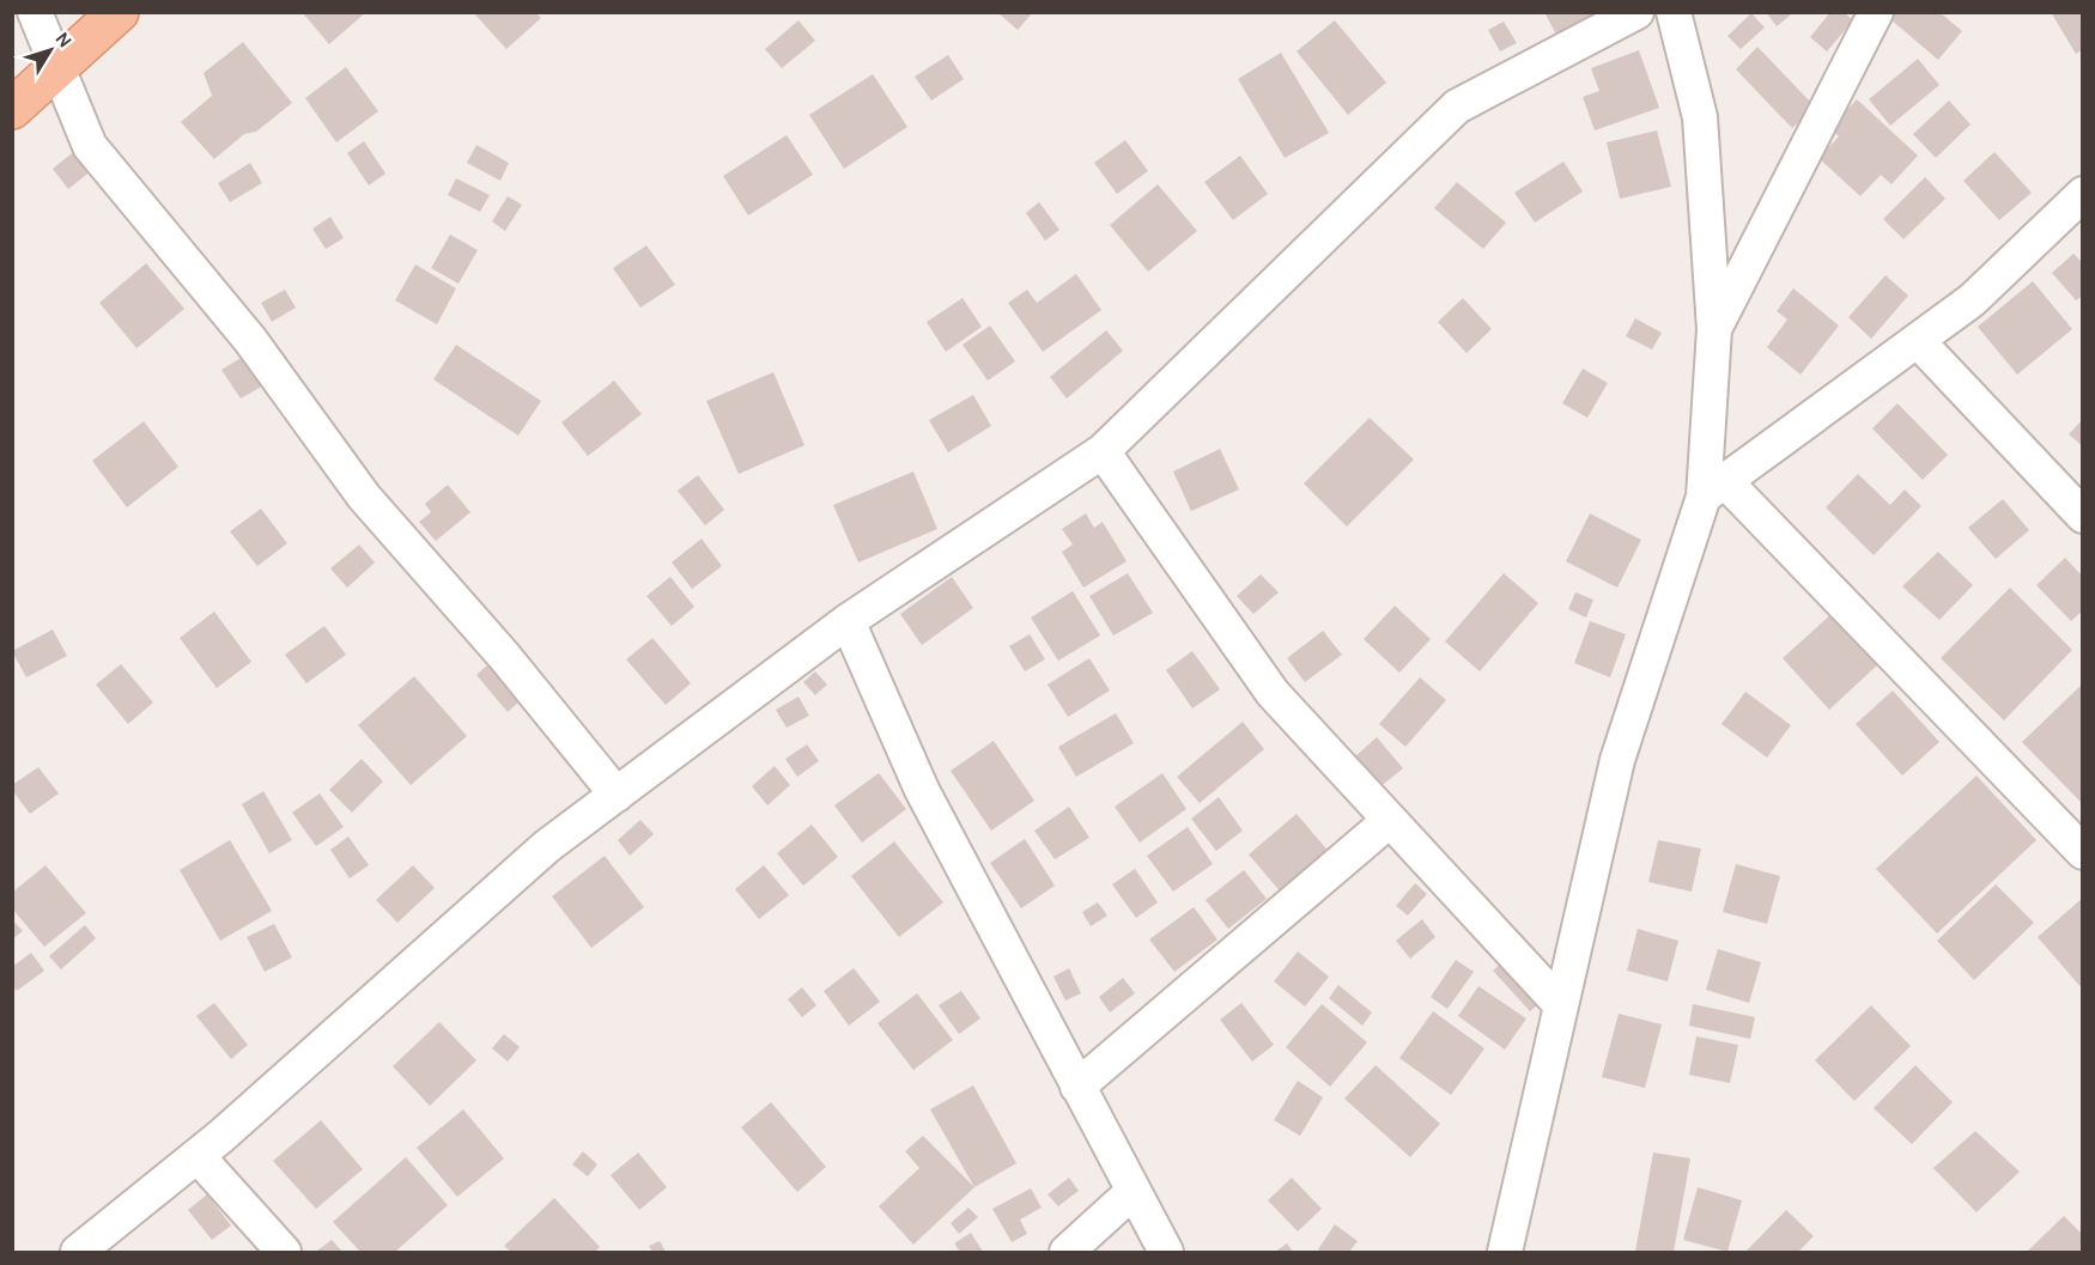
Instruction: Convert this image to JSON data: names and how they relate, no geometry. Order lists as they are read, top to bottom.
{
  "north": "top right"
}
